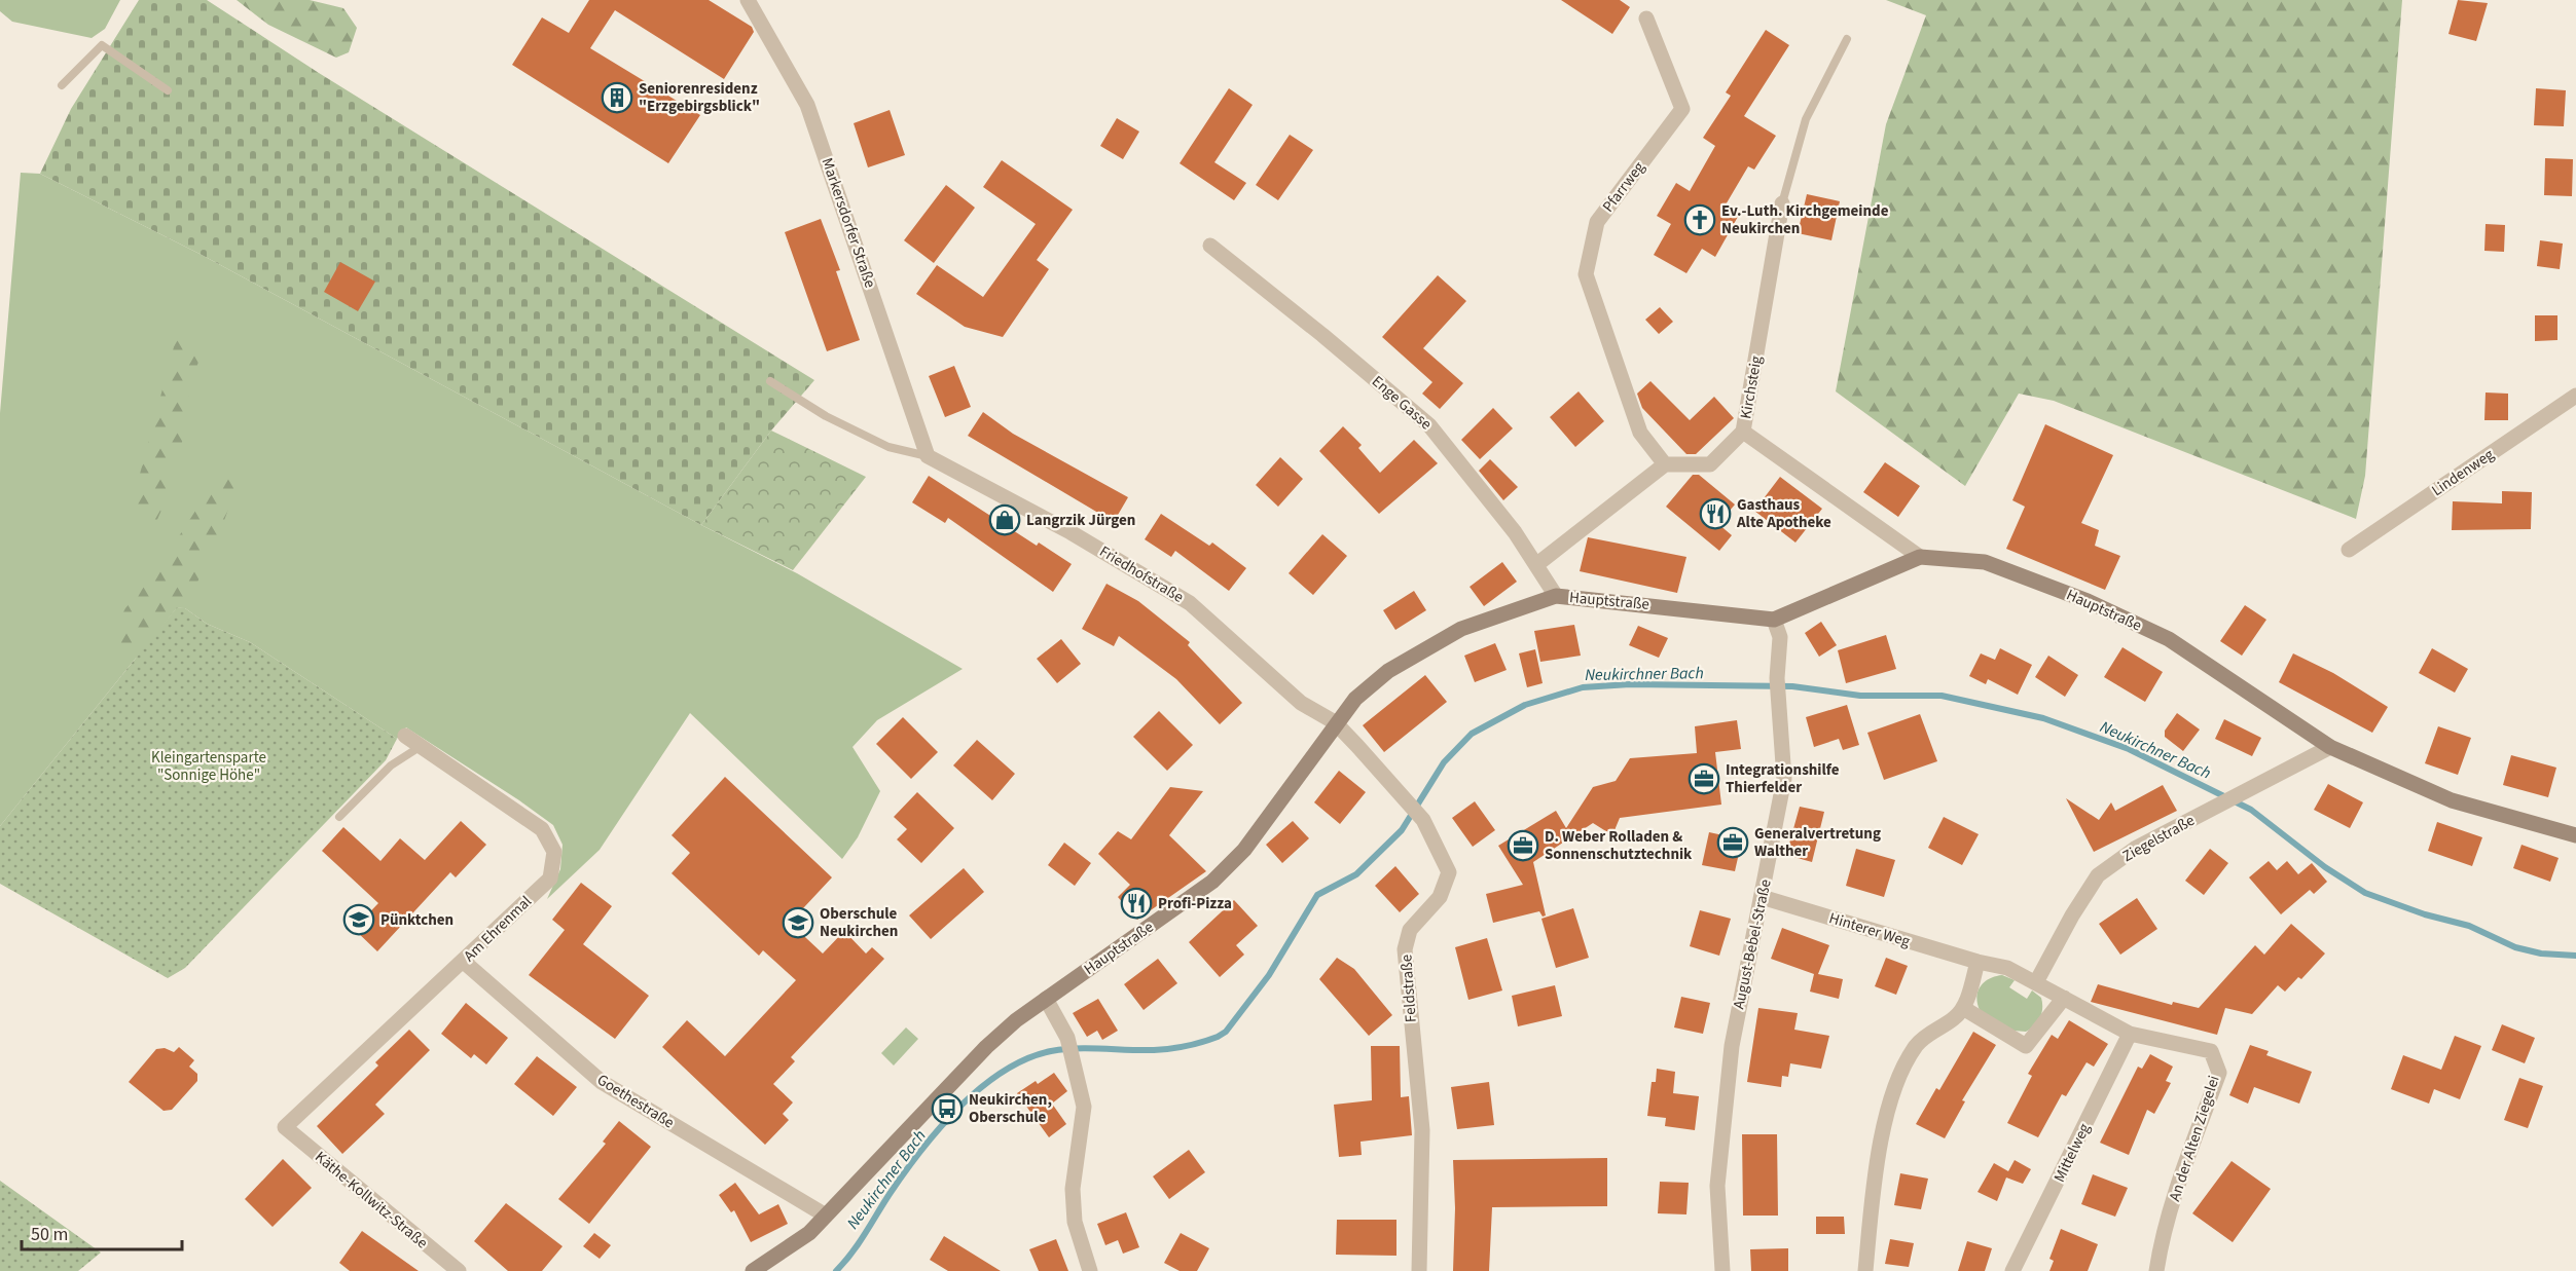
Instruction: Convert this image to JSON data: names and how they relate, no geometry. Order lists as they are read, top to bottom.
{
  "streets": {
    "main road": ["Hauptstraße"],
    "street": [
      "Pfarrweg",
      "Markersdorfer Straße",
      "Kirchsteig",
      "Enge Gasse",
      "Lindenweg",
      "Friedhofstraße",
      "Ziegelstraße",
      "Am Ehrenmal",
      "Hinterer Weg",
      "August-Bebel-Straße",
      "Feldstraße",
      "Goethestraße",
      "An der Alten Ziegelei",
      "Mittelweg",
      "Käthe-Kollwitz-Straße"
    ]
  },
  "crossings": [
    ["Markersdorfer Straße", "Friedhofstraße"],
    ["Kirchsteig", "Hauptstraße"],
    ["Enge Gasse", "Hauptstraße"],
    ["Friedhofstraße", "Hauptstraße"],
    ["Friedhofstraße", "Feldstraße"],
    ["Hauptstraße", "Ziegelstraße"],
    ["Hauptstraße", "August-Bebel-Straße"],
    ["Hauptstraße", "Feldstraße"],
    ["Hauptstraße", "Goethestraße"],
    ["Ziegelstraße", "An der Alten Ziegelei"],
    ["Am Ehrenmal", "Goethestraße"],
    ["Am Ehrenmal", "Käthe-Kollwitz-Straße"],
    ["Hinterer Weg", "August-Bebel-Straße"],
    ["Hinterer Weg", "An der Alten Ziegelei"],
    ["An der Alten Ziegelei", "Mittelweg"]
  ],
  "water": ["Neukirchner Bach"],
  "parks": ["Kleingartensparte \"Sonnige Höhe\""],
  "places": {
    "building": ["Seniorenresidenz \"Erzgebirgsblick\""],
    "church": ["Ev.-Luth. Kirchgemeinde Neukirchen"],
    "restaurant": ["Gasthaus Alte Apotheke", "Profi-Pizza"],
    "shop": ["Langrzik Jürgen"],
    "office": ["Integrationshilfe Thierfelder", "Generalvertretung Walther", "D. Weber Rolladen & Sonnenschutztechnik"],
    "school or university": ["Pünktchen", "Oberschule Neukirchen"],
    "bus stop": ["Neukirchen, Oberschule"]
  },
  "scale_bar": "50 m"
}
